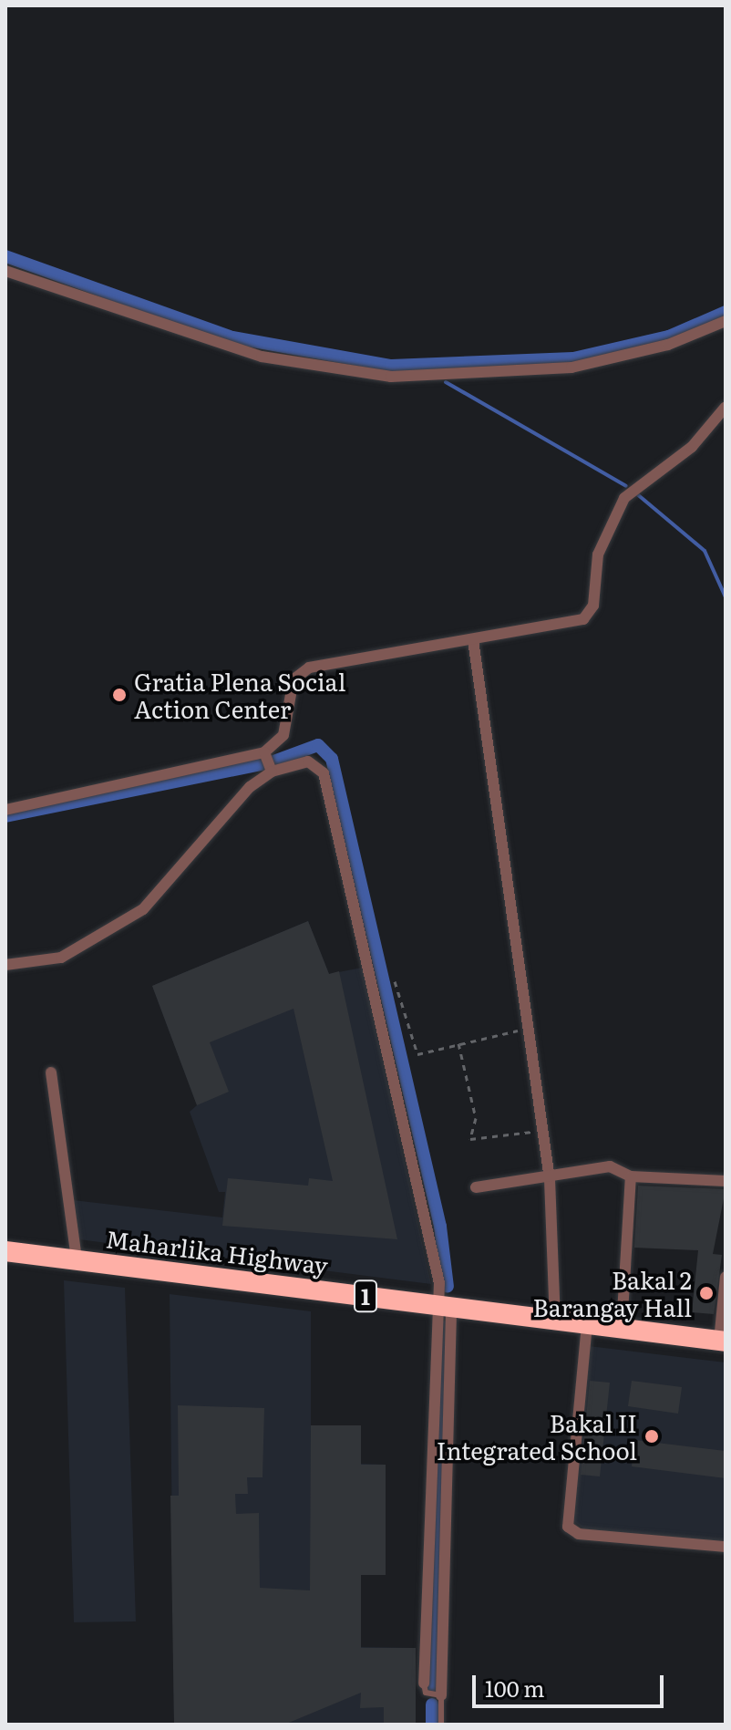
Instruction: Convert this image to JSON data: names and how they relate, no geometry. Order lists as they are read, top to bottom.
{
  "streets": {
    "highway": ["Maharlika Highway", "1"]
  },
  "places": ["Gratia Plena Social Action Center", "Bakal 2 Barangay Hall", "Bakal II Integrated School"],
  "scale_bar": "100 m"
}
